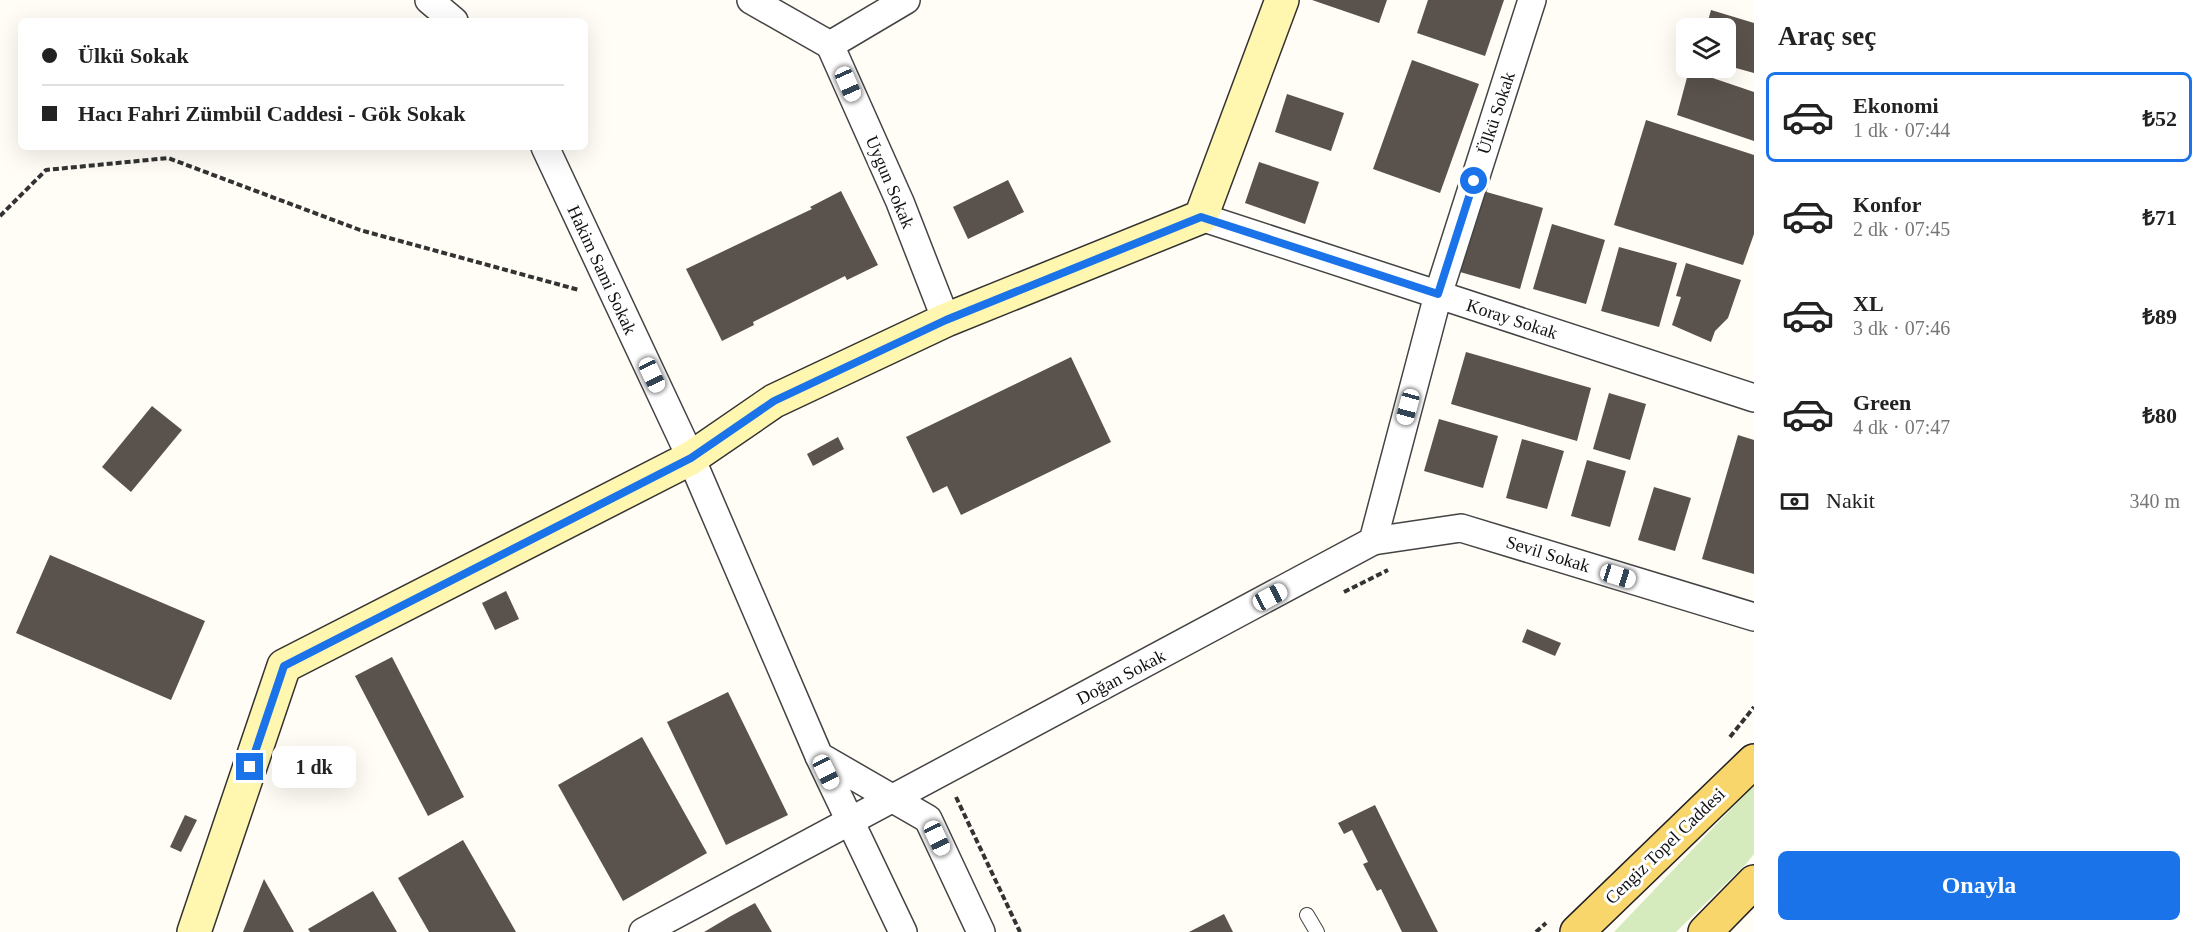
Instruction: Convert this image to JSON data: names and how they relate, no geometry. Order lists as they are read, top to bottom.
{
  "streets": {
    "main road": ["Cengiz Topel Caddesi"],
    "street": [
      "Ülkü Sokak",
      "Uygun Sokak",
      "Hakim Sami Sokak",
      "Koray Sokak",
      "Sevil Sokak",
      "Doğan Sokak"
    ]
  },
  "crossings": [
    ["Ülkü Sokak", "Koray Sokak"],
    ["Hakim Sami Sokak", "Doğan Sokak"],
    ["Sevil Sokak", "Doğan Sokak"]
  ],
  "page": {
    "heading": "Araç seç",
    "banner": ["Ülkü Sokak", "Hacı Fahri Zümbül Caddesi - Gök Sokak"],
    "list": [
      {
        "name": "Ekonomi",
        "note": "1 dk · 07:44",
        "value": "₺52"
      },
      {
        "name": "Konfor",
        "note": "2 dk · 07:45",
        "value": "₺71"
      },
      {
        "name": "XL",
        "note": "3 dk · 07:46",
        "value": "₺89"
      },
      {
        "name": "Green",
        "note": "4 dk · 07:47",
        "value": "₺80"
      }
    ],
    "pay": ["Nakit", "340 m"],
    "bubble": "1 dk",
    "buttons": "Onayla"
  }
}
